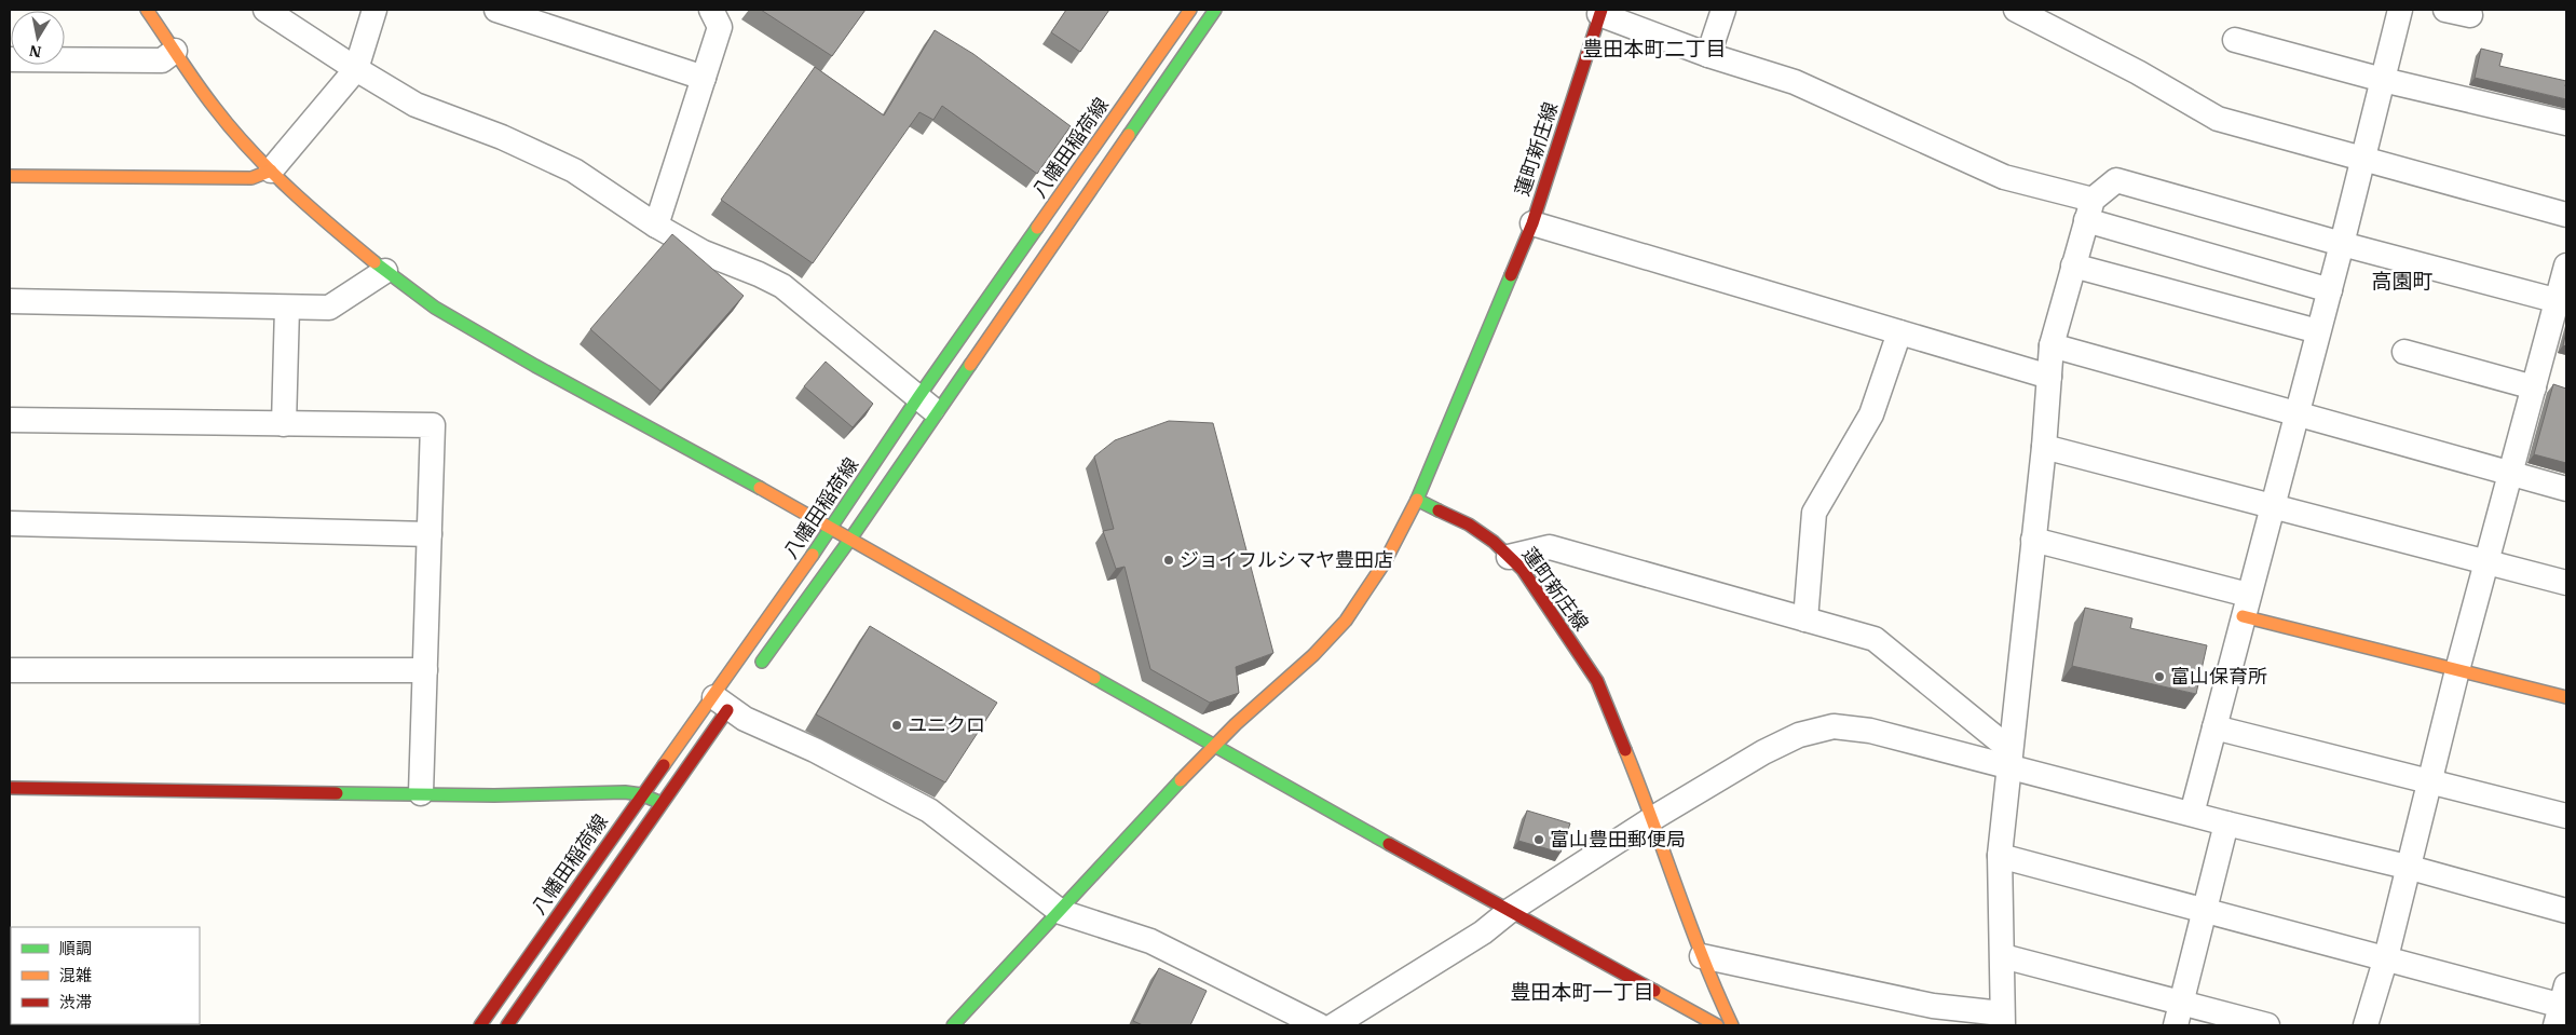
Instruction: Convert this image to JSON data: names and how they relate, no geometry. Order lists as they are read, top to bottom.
{
  "streets": {
    "street": ["八幡田稲荷線", "蓮町新庄線"]
  },
  "districts": ["豊田本町二丁目", "高園町", "豊田本町一丁目"],
  "places": [
    "ジョイフルシマヤ豊田店",
    "富山保育所",
    "ユニクロ",
    "富山豊田郵便局"
  ],
  "legend": ["順調", "混雑", "渋滞"],
  "north": "bottom"
}
